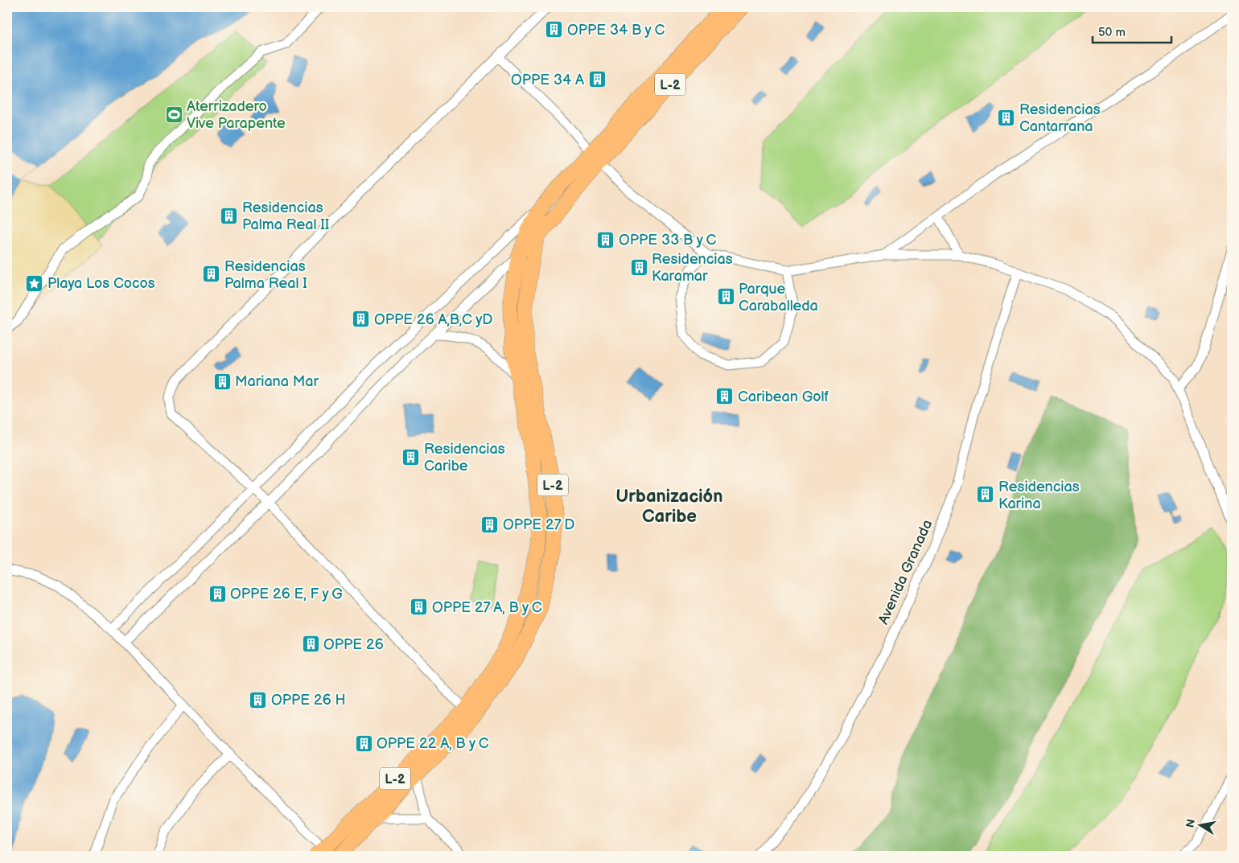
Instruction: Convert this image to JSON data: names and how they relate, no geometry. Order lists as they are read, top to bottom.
{
  "streets": {
    "main road": ["L-2"],
    "street": ["Avenida Granada"]
  },
  "districts": ["Urbanización Caribe"],
  "places": {
    "building": [
      "OPPE 34 B y C",
      "OPPE 34 A",
      "Residencias Cantarrana",
      "Residencias Palma Real II",
      "OPPE 33 B y C",
      "Residencias Karamar",
      "Residencias Palma Real I",
      "Parque Caraballeda",
      "OPPE 26 A,B,C yD",
      "Mariana Mar",
      "Caribean Golf",
      "Residencias Caribe",
      "Residencias Karina",
      "OPPE 27 D",
      "OPPE 26 E, F y G",
      "OPPE 27 A, B y C",
      "OPPE 26",
      "OPPE 26 H",
      "OPPE 22 A, B y C"
    ],
    "sports": ["Aterrizadero Vive Parapente"],
    "place": ["Playa Los Cocos"]
  },
  "scale_bar": "50 m",
  "north": "left"
}
